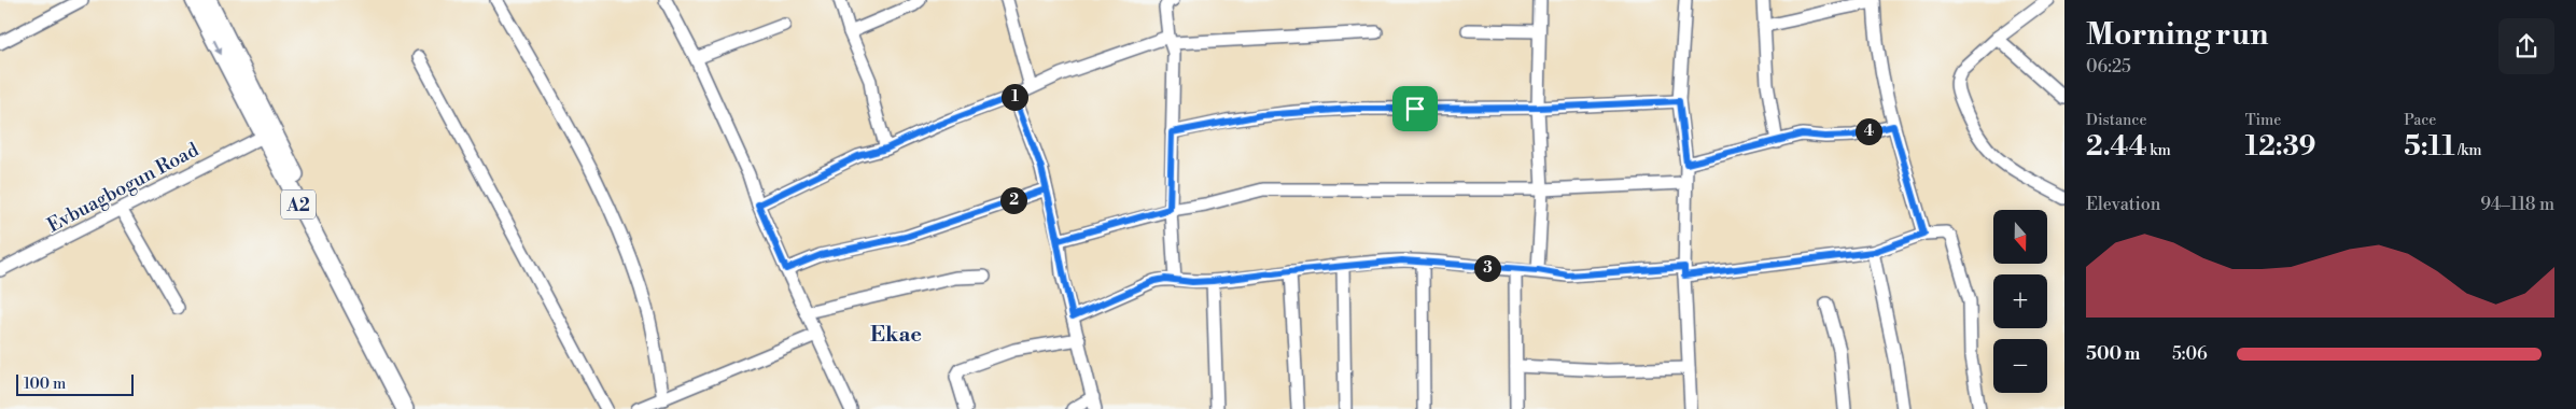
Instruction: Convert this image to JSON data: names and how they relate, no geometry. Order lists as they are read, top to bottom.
{
  "streets": {
    "highway": ["A2"],
    "street": ["Evbuagbogun Road"]
  },
  "crossings": [
    ["Evbuagbogun Road", "A2"]
  ],
  "districts": ["Ekae"],
  "scale_bar": "100 m",
  "north": "bottom",
  "page": {
    "heading": ["Morning run", "06:25"],
    "pins": [
      "1",
      "4",
      "2",
      "3"
    ],
    "stats": [
      ["Distance", "2.44 km"],
      ["Time", "12:39"],
      ["Pace", "5:11 /km"]
    ],
    "chart": ["Elevation", "94–118 m"],
    "map_buttons": ["+", "−"],
    "list": [
      {
        "name": "500 m",
        "note": "5:06"
      }
    ],
    "scale": "100 m"
  }
}
